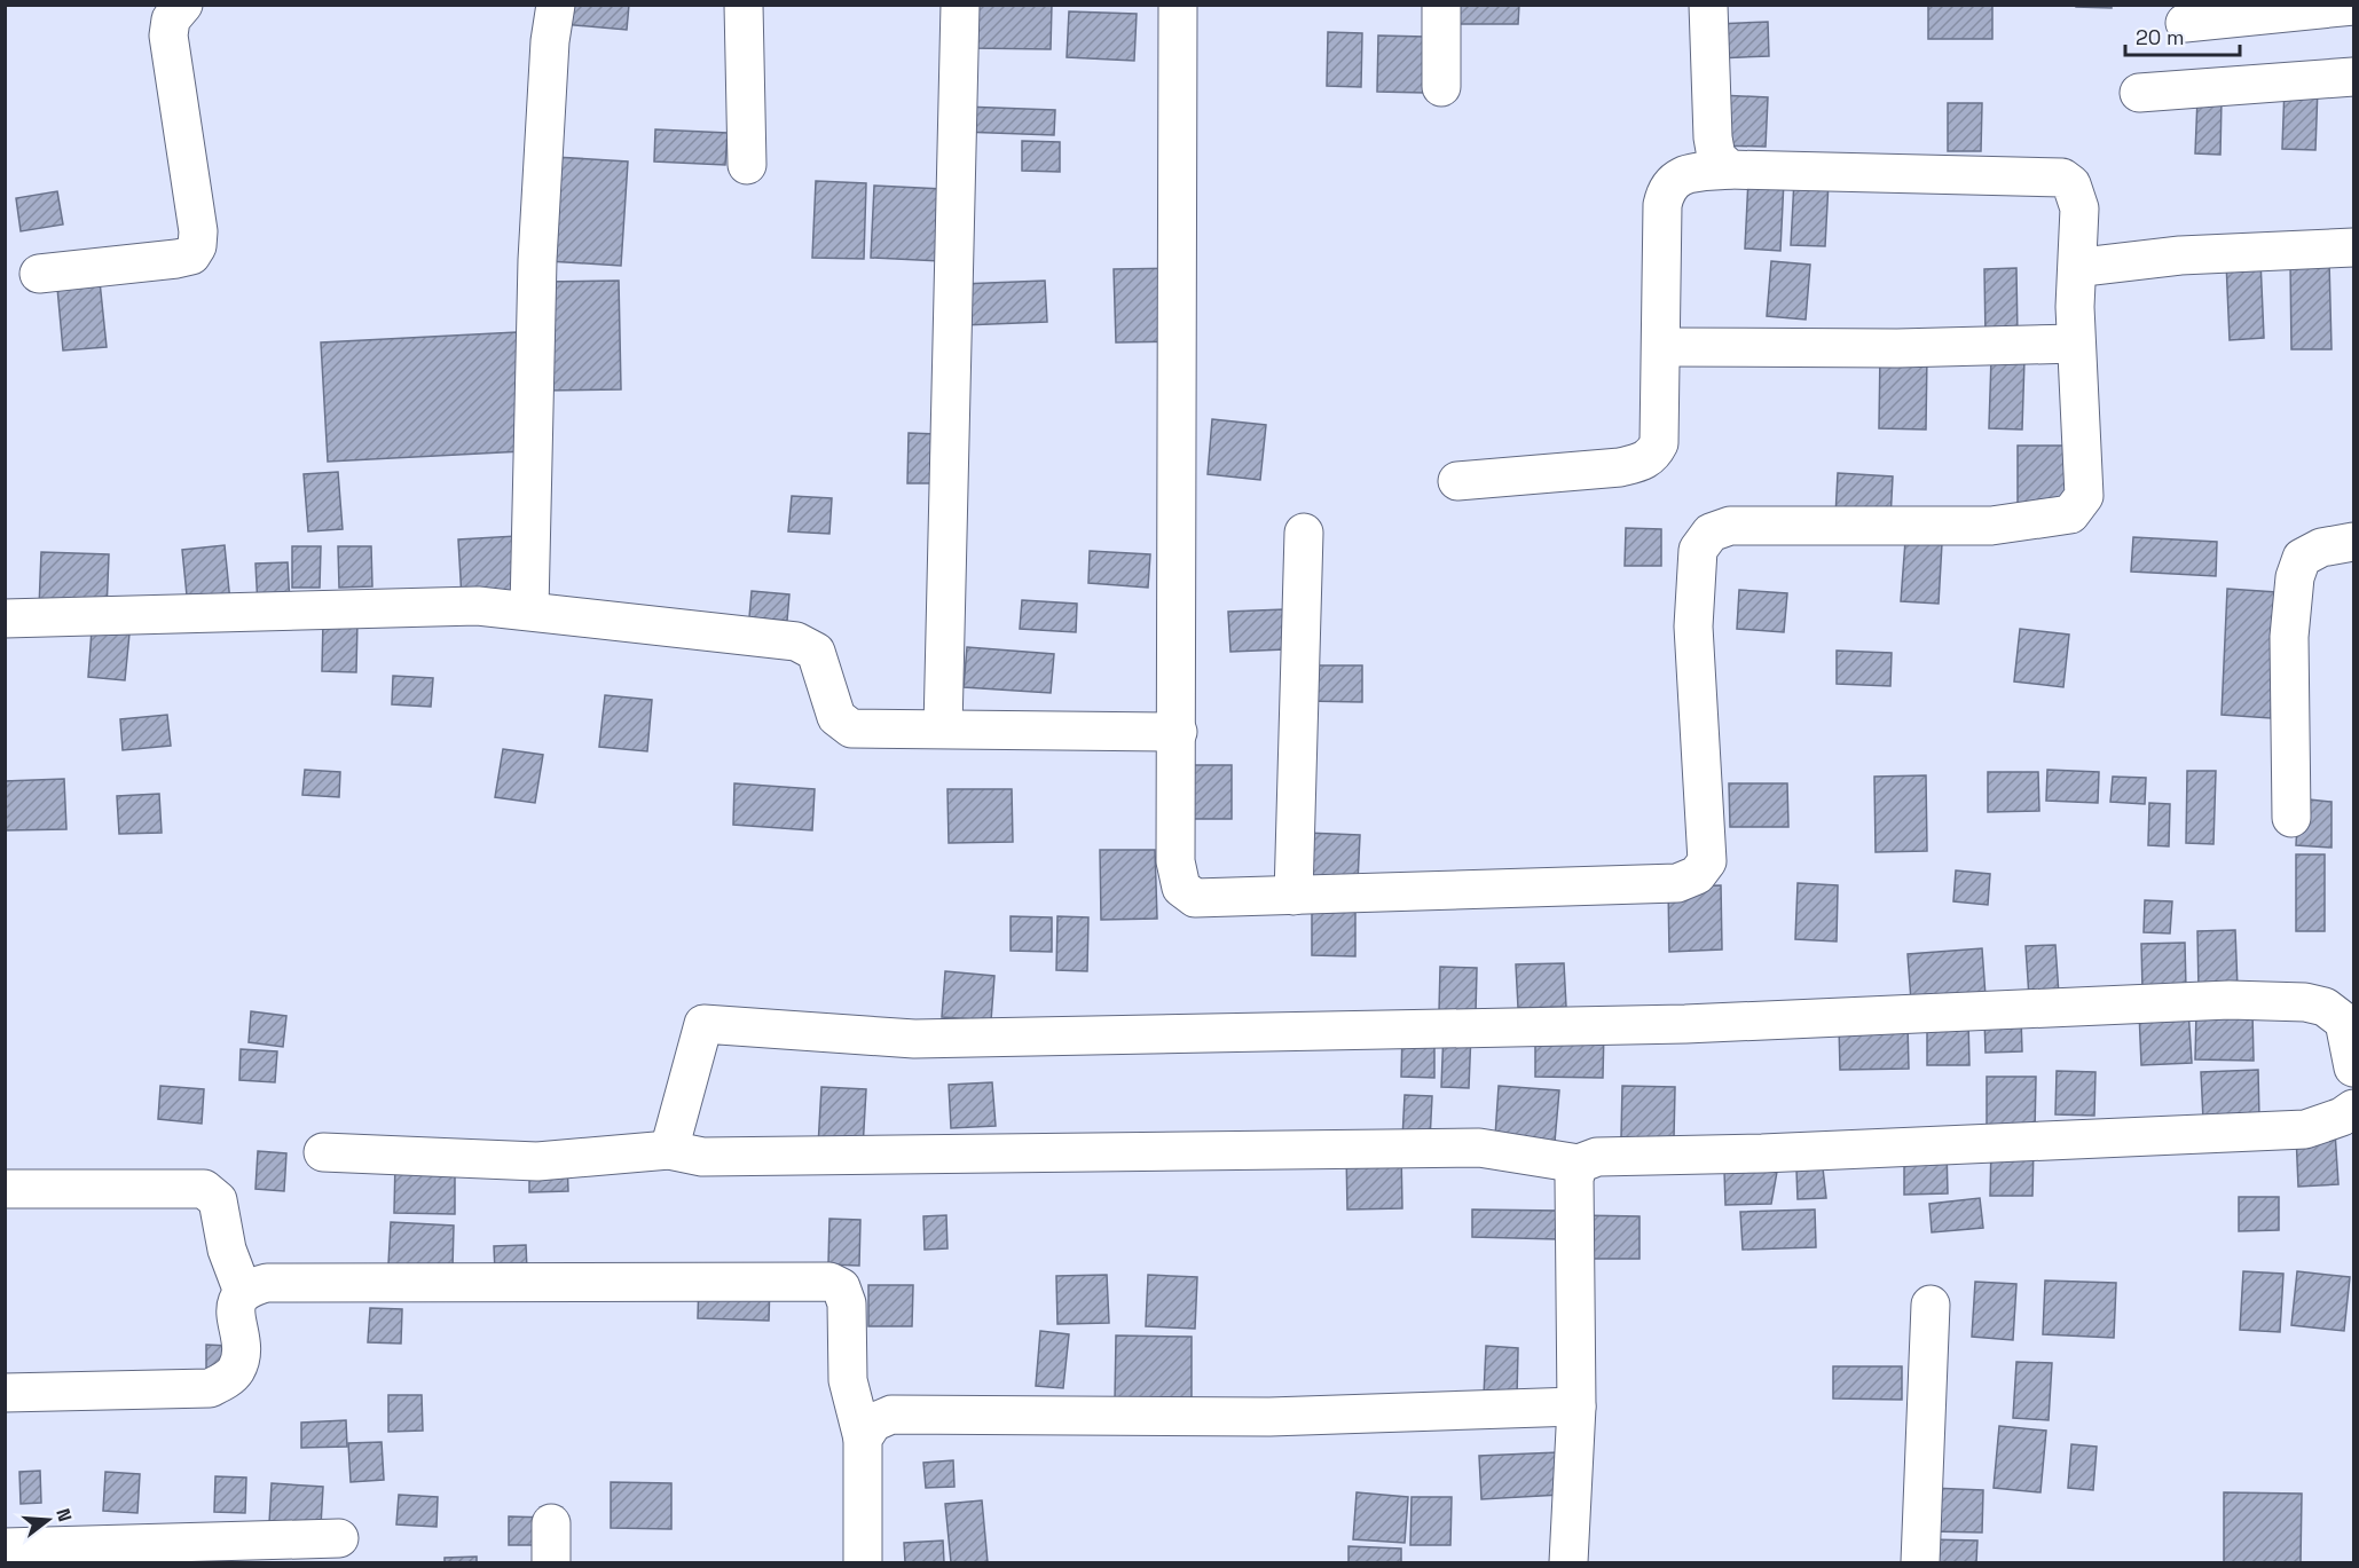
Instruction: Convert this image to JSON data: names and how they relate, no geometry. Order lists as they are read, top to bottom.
{
  "scale_bar": "20 m",
  "north": "right"
}
